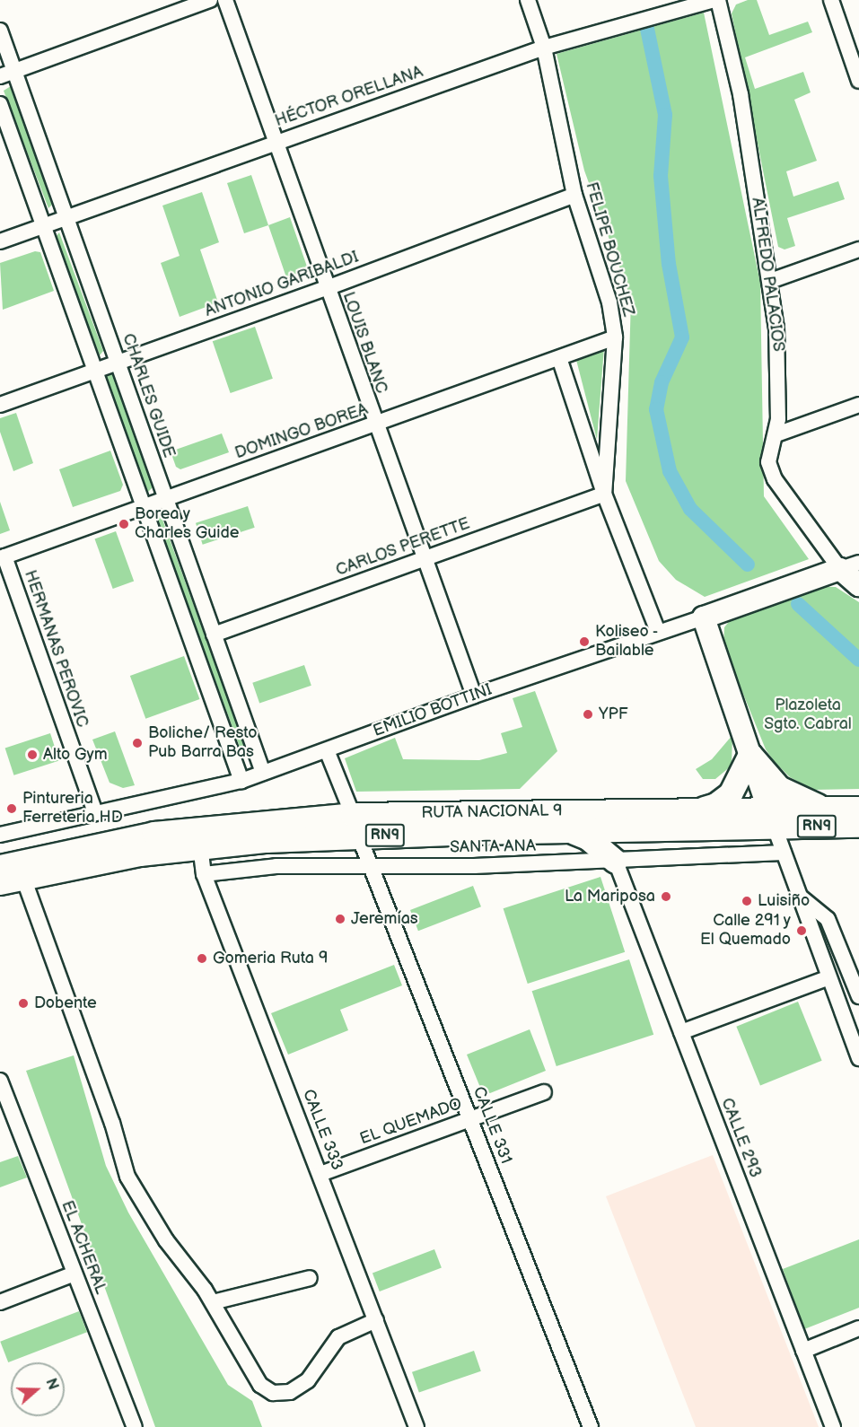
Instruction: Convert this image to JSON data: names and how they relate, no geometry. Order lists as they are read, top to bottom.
{
  "streets": {
    "main road": ["RUTA NACIONAL 9", "RN9"],
    "street": [
      "HÉCTOR ORELLANA",
      "FELIPE BOUCHEZ",
      "ALFREDO PALACIOS",
      "ANTONIO GARIBALDI",
      "LOUIS BLANC",
      "CHARLES GUIDE",
      "DOMINGO BOREA",
      "CARLOS PERETTE",
      "HERMANAS PEROVIC",
      "EMILIO BOTTINI",
      "SANTA ANA",
      "EL QUEMADO",
      "CALLE 331",
      "CALLE 333",
      "CALLE 293",
      "EL ACHERAL"
    ]
  },
  "crossings": [
    ["HÉCTOR ORELLANA", "FELIPE BOUCHEZ"],
    ["HÉCTOR ORELLANA", "LOUIS BLANC"],
    ["HÉCTOR ORELLANA", "CHARLES GUIDE"],
    ["FELIPE BOUCHEZ", "ANTONIO GARIBALDI"],
    ["FELIPE BOUCHEZ", "DOMINGO BOREA"],
    ["FELIPE BOUCHEZ", "CARLOS PERETTE"],
    ["FELIPE BOUCHEZ", "EMILIO BOTTINI"],
    ["ALFREDO PALACIOS", "EMILIO BOTTINI"],
    ["ANTONIO GARIBALDI", "LOUIS BLANC"],
    ["ANTONIO GARIBALDI", "CHARLES GUIDE"],
    ["LOUIS BLANC", "DOMINGO BOREA"],
    ["LOUIS BLANC", "CARLOS PERETTE"],
    ["LOUIS BLANC", "EMILIO BOTTINI"],
    ["CHARLES GUIDE", "DOMINGO BOREA"],
    ["CHARLES GUIDE", "CARLOS PERETTE"],
    ["CHARLES GUIDE", "EMILIO BOTTINI"],
    ["DOMINGO BOREA", "HERMANAS PEROVIC"],
    ["HERMANAS PEROVIC", "EMILIO BOTTINI"],
    ["EMILIO BOTTINI", "CALLE 331"],
    ["RUTA NACIONAL 9", "CALLE 331"],
    ["RUTA NACIONAL 9", "CALLE 333"],
    ["SANTA ANA", "CALLE 331"],
    ["SANTA ANA", "CALLE 333"],
    ["SANTA ANA", "CALLE 293"],
    ["EL QUEMADO", "CALLE 331"],
    ["EL QUEMADO", "CALLE 333"]
  ],
  "parks": ["Plazoleta Sgto. Cabral"],
  "places": [
    "Borea y Charles Guide",
    "Koliseo - Bailable",
    "YPF",
    "Boliche/ Resto Pub Barra Bas",
    "Alto Gym",
    "Pintureria Ferreteria HD",
    "La Mariposa",
    "Luisiño",
    "Jeremías",
    "Calle 291 y El Quemado",
    "Gomeria Ruta 9",
    "Dobente"
  ],
  "north": "right"
}
